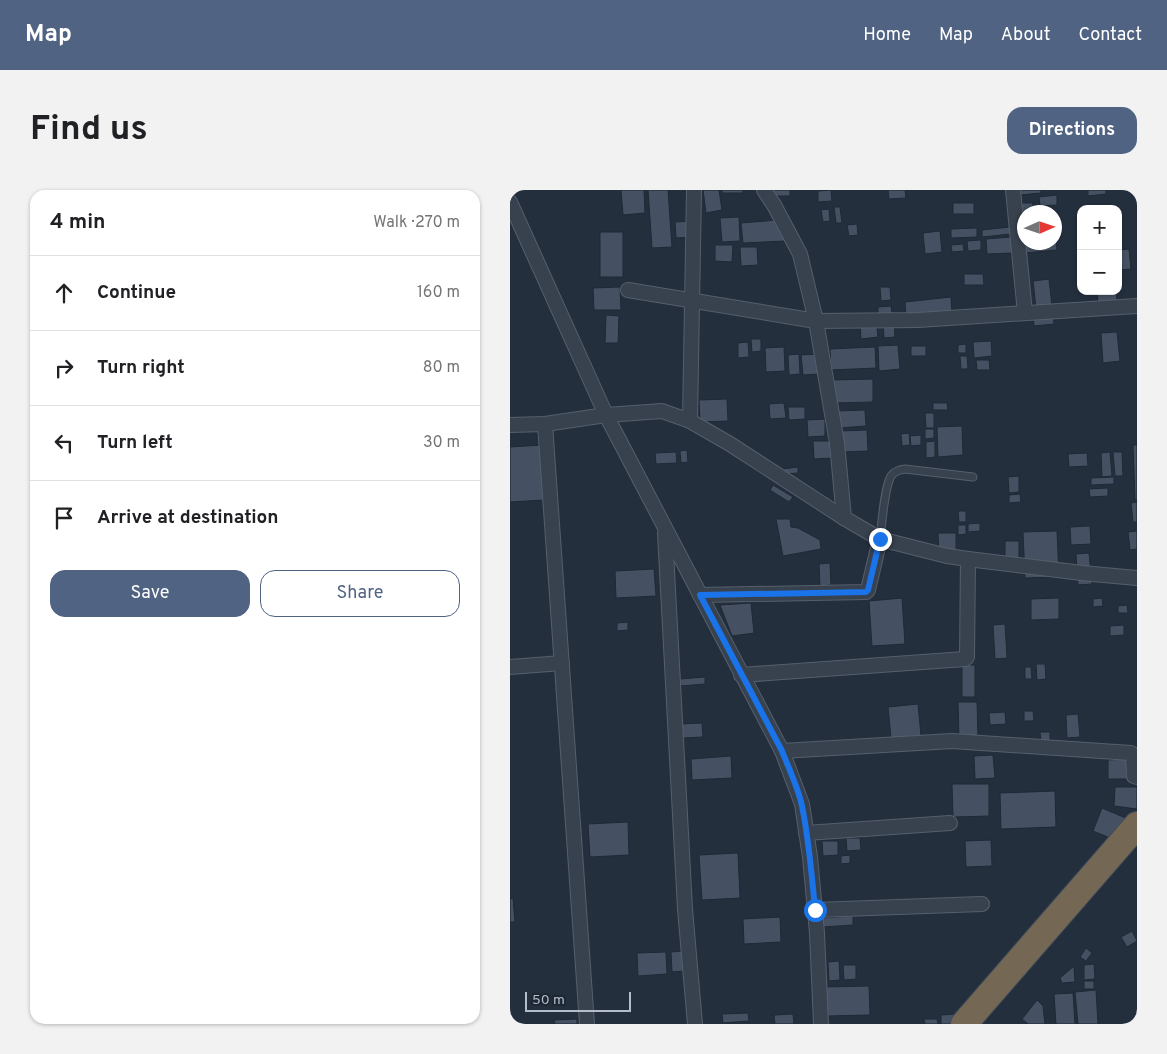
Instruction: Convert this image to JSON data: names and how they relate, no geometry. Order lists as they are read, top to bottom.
{
  "scale_bar": "50 m",
  "north": "right",
  "page": {
    "header": "Map",
    "nav": [
      "Home",
      "Map",
      "About",
      "Contact"
    ],
    "buttons": [
      "Directions",
      ["Save", "Share"]
    ],
    "title": "Find us",
    "heading": ["4 min", "Walk · 270 m"],
    "map_buttons": ["+", "−"],
    "list": [
      ["Continue", "160 m"],
      ["Turn right", "80 m"],
      ["Turn left", "30 m"],
      "Arrive at destination"
    ],
    "scale": "50 m"
  }
}
